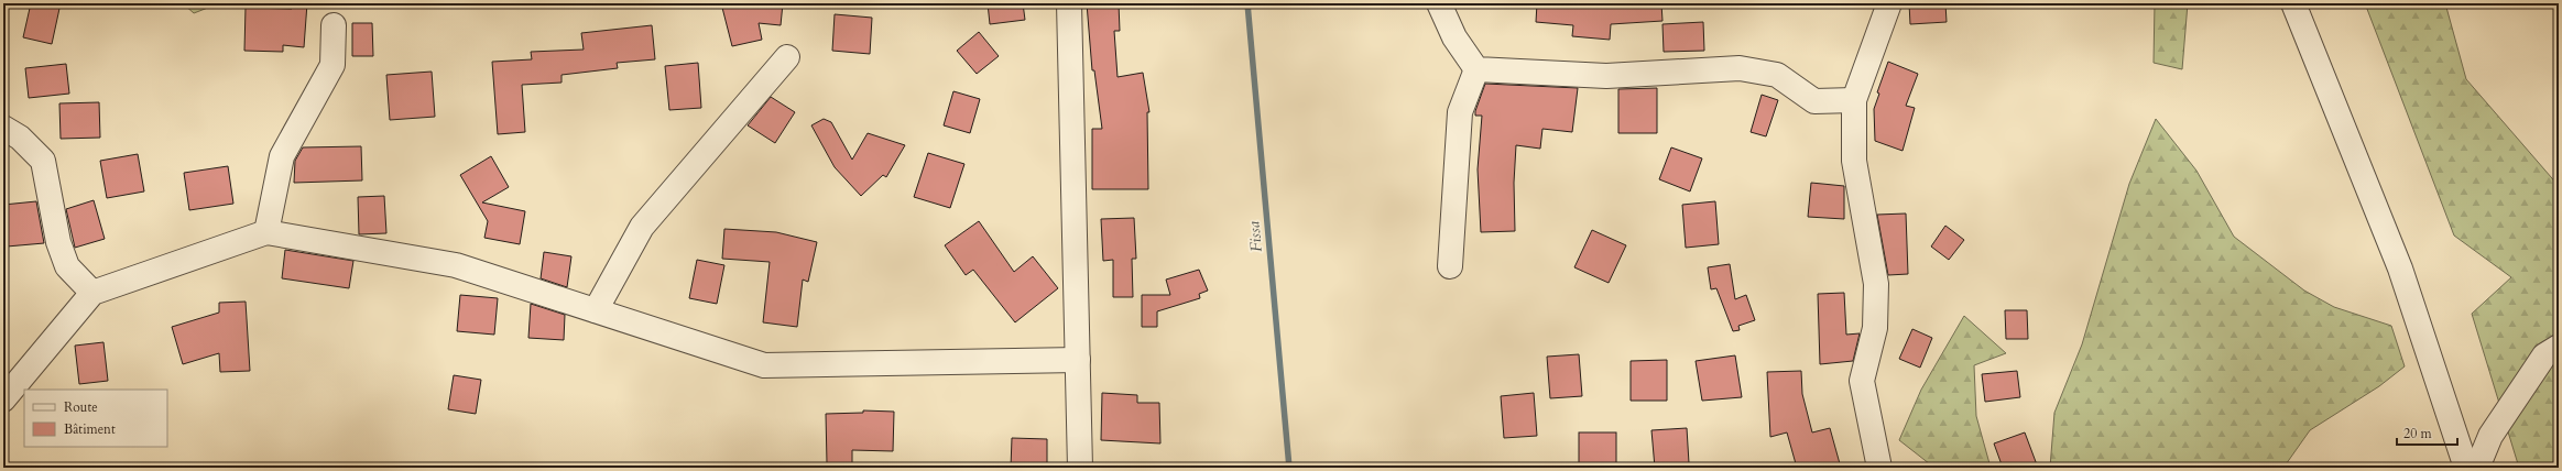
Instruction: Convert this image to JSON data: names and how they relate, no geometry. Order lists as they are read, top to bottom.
{
  "water": ["Fissa"],
  "legend": ["Route", "Bâtiment"],
  "scale_bar": "20 m"
}
